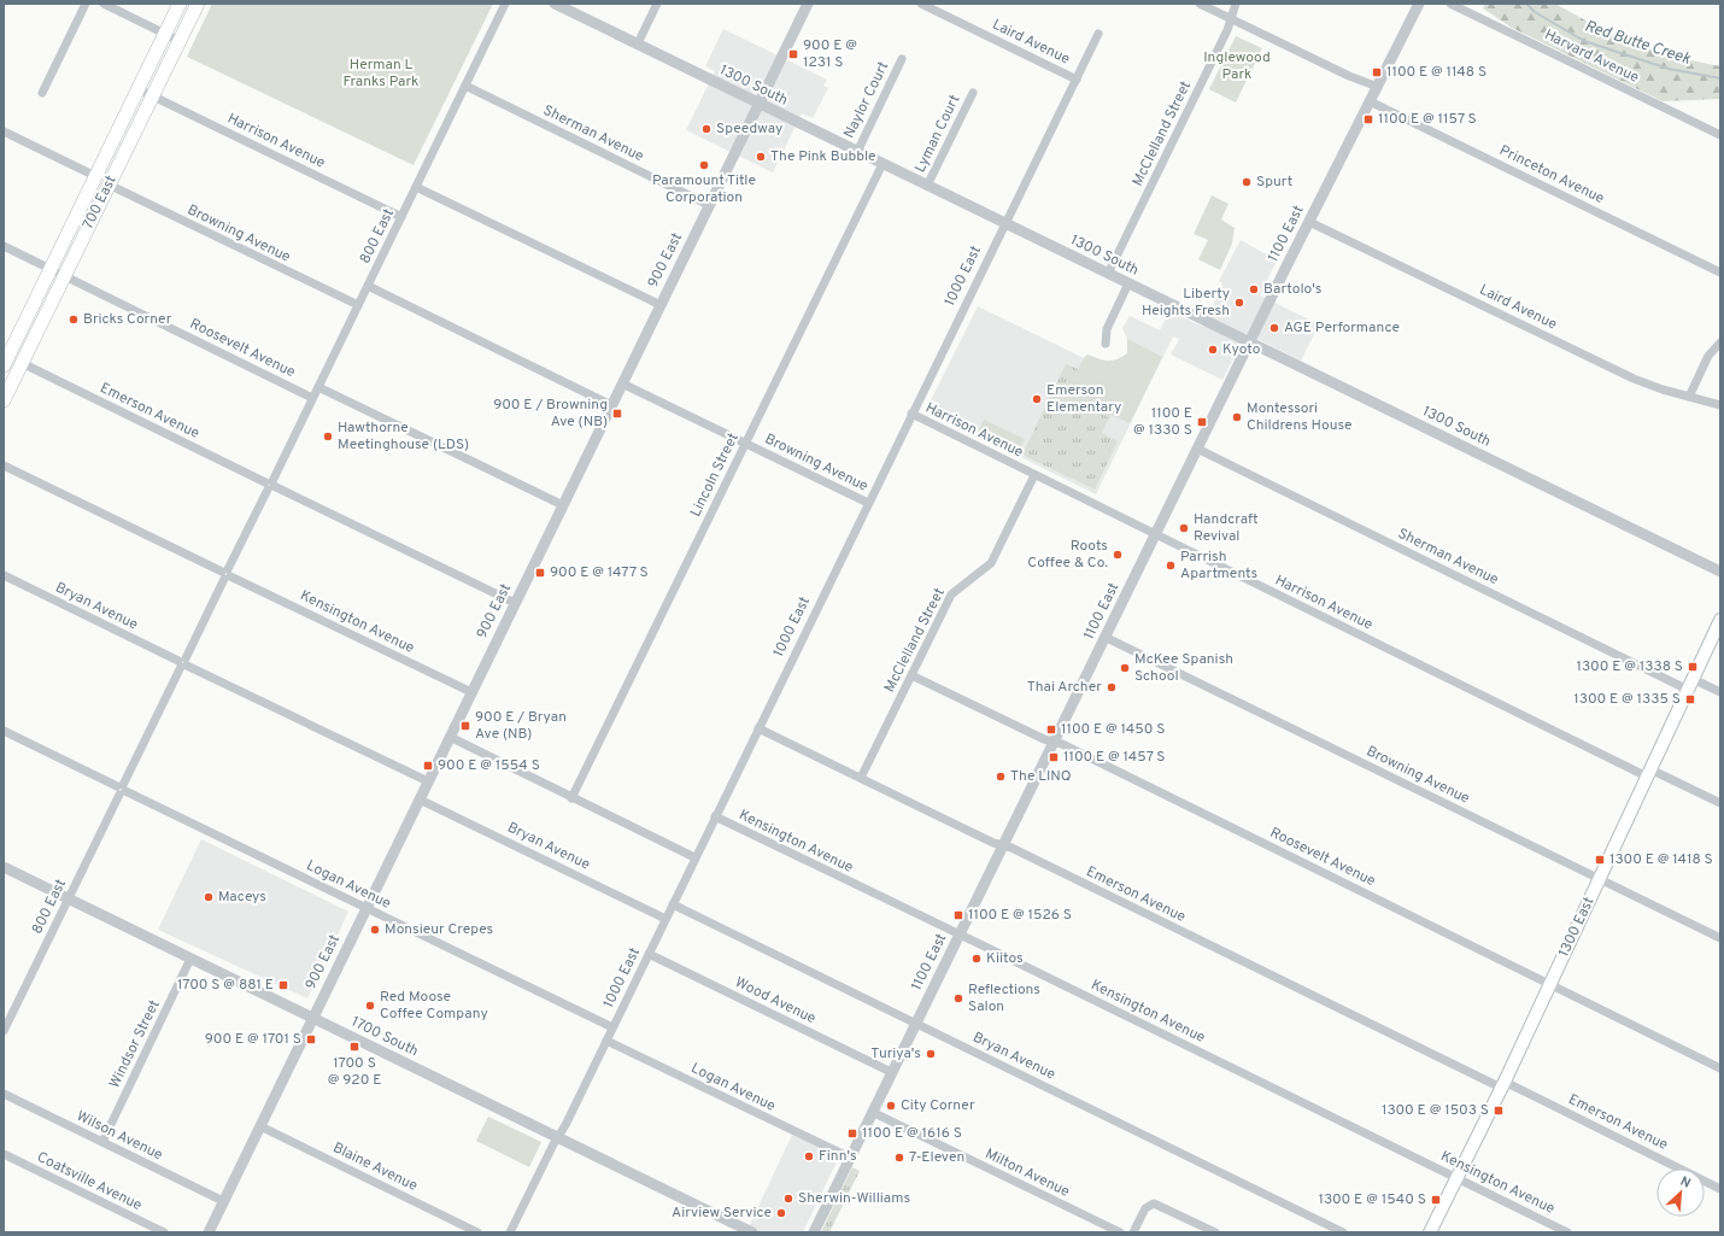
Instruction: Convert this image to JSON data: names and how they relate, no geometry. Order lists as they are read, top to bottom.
{
  "streets": {
    "main road": ["700 East", "1300 East"],
    "street": [
      "Laird Avenue",
      "Harvard Avenue",
      "1300 South",
      "Naylor Court",
      "Sherman Avenue",
      "Lyman Court",
      "McClelland Street",
      "Harrison Avenue",
      "Princeton Avenue",
      "Browning Avenue",
      "1100 East",
      "800 East",
      "900 East",
      "1000 East",
      "Roosevelt Avenue",
      "Emerson Avenue",
      "Lincoln Street",
      "Bryan Avenue",
      "Kensington Avenue",
      "Logan Avenue",
      "Wood Avenue",
      "1700 South",
      "Windsor Street",
      "Wilson Avenue",
      "Blaine Avenue",
      "Milton Avenue",
      "Coatsville Avenue"
    ]
  },
  "crossings": [
    ["Laird Avenue", "1100 East"],
    ["Laird Avenue", "1000 East"],
    ["1300 South", "Naylor Court"],
    ["1300 South", "Lyman Court"],
    ["1300 South", "McClelland Street"],
    ["1300 South", "1100 East"],
    ["1300 South", "900 East"],
    ["1300 South", "1000 East"],
    ["1300 South", "Lincoln Street"],
    ["Sherman Avenue", "1100 East"],
    ["Sherman Avenue", "800 East"],
    ["Sherman Avenue", "900 East"],
    ["Sherman Avenue", "1300 East"],
    ["McClelland Street", "Harrison Avenue"],
    ["McClelland Street", "Roosevelt Avenue"],
    ["McClelland Street", "Emerson Avenue"],
    ["Harrison Avenue", "700 East"],
    ["Harrison Avenue", "1100 East"],
    ["Harrison Avenue", "800 East"],
    ["Harrison Avenue", "1000 East"],
    ["Harrison Avenue", "1300 East"],
    ["Princeton Avenue", "1100 East"],
    ["700 East", "Browning Avenue"],
    ["700 East", "Roosevelt Avenue"],
    ["700 East", "Emerson Avenue"],
    ["Browning Avenue", "1100 East"],
    ["Browning Avenue", "800 East"],
    ["Browning Avenue", "900 East"],
    ["Browning Avenue", "1000 East"],
    ["Browning Avenue", "Lincoln Street"],
    ["Browning Avenue", "1300 East"],
    ["1100 East", "Roosevelt Avenue"],
    ["1100 East", "Emerson Avenue"],
    ["1100 East", "Bryan Avenue"],
    ["1100 East", "Kensington Avenue"],
    ["1100 East", "Logan Avenue"],
    ["1100 East", "Wood Avenue"],
    ["1100 East", "Milton Avenue"],
    ["800 East", "Roosevelt Avenue"],
    ["800 East", "Emerson Avenue"],
    ["800 East", "Bryan Avenue"],
    ["800 East", "Kensington Avenue"],
    ["800 East", "Logan Avenue"],
    ["800 East", "1700 South"],
    ["900 East", "Emerson Avenue"],
    ["900 East", "Bryan Avenue"],
    ["900 East", "Kensington Avenue"],
    ["900 East", "Logan Avenue"],
    ["900 East", "1700 South"],
    ["900 East", "Wilson Avenue"],
    ["900 East", "Blaine Avenue"],
    ["1000 East", "Emerson Avenue"],
    ["1000 East", "Bryan Avenue"],
    ["1000 East", "Kensington Avenue"],
    ["1000 East", "Logan Avenue"],
    ["1000 East", "Wood Avenue"],
    ["1000 East", "1700 South"],
    ["Roosevelt Avenue", "1300 East"],
    ["Emerson Avenue", "1300 East"],
    ["Kensington Avenue", "1300 East"],
    ["1700 South", "Windsor Street"],
    ["Windsor Street", "Wilson Avenue"]
  ],
  "water": ["Red Butte Creek"],
  "parks": ["Inglewood Park", "Herman L Franks Park"],
  "places": {
    "transit": [
      "900 E @ 1231 S",
      "1100 E @ 1148 S",
      "1100 E @ 1157 S",
      "900 E / Browning Ave (NB)",
      "1100 E @ 1330 S",
      "900 E @ 1477 S",
      "1300 E @ 1338 S",
      "1300 E @ 1335 S",
      "900 E / Bryan Ave (NB)",
      "1100 E @ 1450 S",
      "1100 E @ 1457 S",
      "900 E @ 1554 S",
      "1300 E @ 1418 S",
      "1100 E @ 1526 S",
      "1700 S @ 881 E",
      "900 E @ 1701 S",
      "1700 S @ 920 E",
      "1300 E @ 1503 S",
      "1100 E @ 1616 S",
      "1300 E @ 1540 S"
    ],
    "other": [
      "Speedway",
      "The Pink Bubble",
      "Paramount Title Corporation",
      "Spurt",
      "Bartolo's",
      "Liberty Heights Fresh",
      "Bricks Corner",
      "AGE Performance",
      "Kyoto",
      "Emerson Elementary",
      "Montessori Childrens House",
      "Hawthorne Meetinghouse (LDS)",
      "Handcraft Revival",
      "Roots Coffee & Co.",
      "Parrish Apartments",
      "McKee Spanish School",
      "Thai Archer",
      "The LINQ",
      "Maceys",
      "Monsieur Crepes",
      "Kiitos",
      "Reflections Salon",
      "Red Moose Coffee Company",
      "Turiya's",
      "City Corner",
      "Finn's",
      "7-Eleven",
      "Sherwin-Williams",
      "Airview Service"
    ]
  },
  "north": "top right"
}
